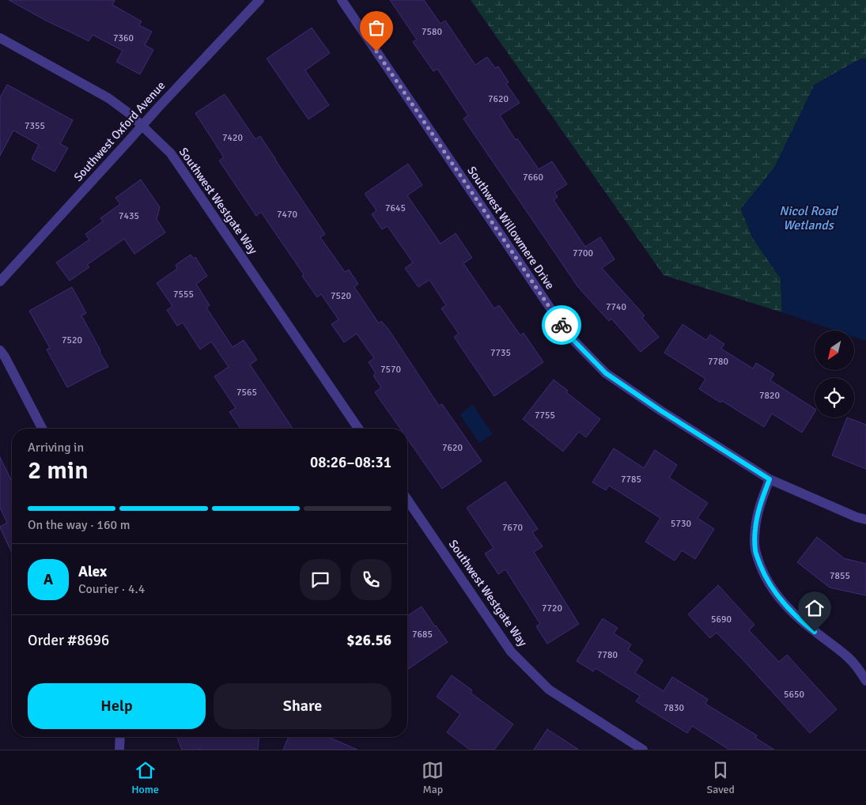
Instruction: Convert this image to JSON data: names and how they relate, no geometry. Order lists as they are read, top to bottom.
{
  "streets": {
    "street": ["Southwest Oxford Avenue", "Southwest Westgate Way", "Southwest Willowmere Drive"]
  },
  "crossings": [
    ["Southwest Oxford Avenue", "Southwest Westgate Way"]
  ],
  "water": ["Nicol Road Wetlands"],
  "house_numbers": [
    "7580",
    "7360",
    "7620",
    "7355",
    "7420",
    "7660",
    "7645",
    "7470",
    "7435",
    "7700",
    "7555",
    "7520",
    "7740",
    "7520",
    "7735",
    "7780",
    "7570",
    "7565",
    "7820",
    "7755",
    "7620",
    "7785",
    "5730",
    "7670",
    "7855",
    "7720",
    "5690",
    "7685",
    "7780",
    "5650",
    "7830"
  ],
  "north": "bottom left",
  "page": {
    "heading": ["2 min", "Arriving in", "08:26–08:31"],
    "panel": [
      "Alex",
      "Courier · 4.4",
      "Order #8696",
      "$26.56"
    ],
    "bar": "On the way · 160 m",
    "round": "A",
    "buttons": ["Help", "Share"],
    "tabs": ["Home", "Map", "Saved"]
  }
}
